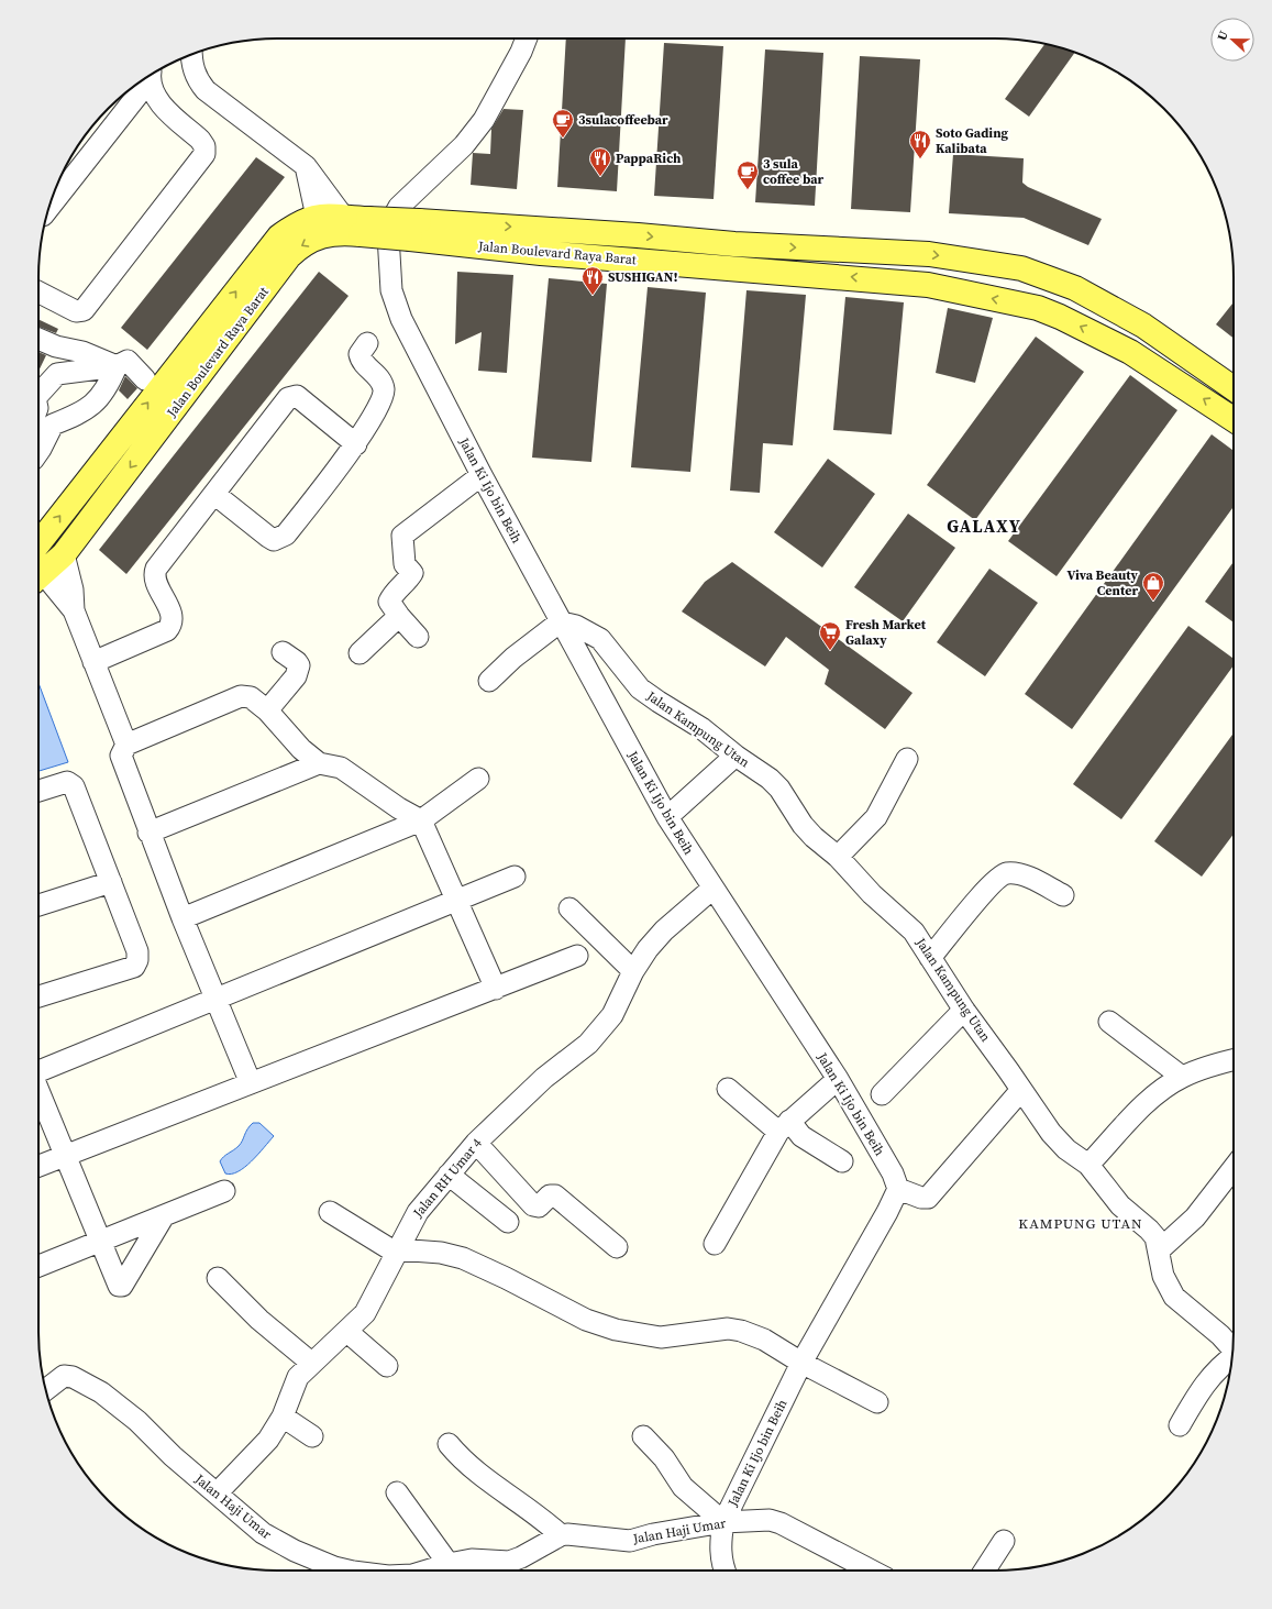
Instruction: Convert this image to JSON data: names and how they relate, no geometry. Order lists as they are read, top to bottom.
{
  "streets": {
    "main road": ["Jalan Boulevard Raya Barat"],
    "street": [
      "Jalan Ki Ijo bin Beih",
      "Jalan Kampung Utan",
      "Jalan RH Umar 4",
      "Jalan Haji Umar"
    ]
  },
  "crossings": [
    ["Jalan Ki Ijo bin Beih", "Jalan Kampung Utan"],
    ["Jalan Ki Ijo bin Beih", "Jalan RH Umar 4"],
    ["Jalan Ki Ijo bin Beih", "Jalan Haji Umar"],
    ["Jalan RH Umar 4", "Jalan Haji Umar"]
  ],
  "districts": ["GALAXY", "KAMPUNG UTAN"],
  "places": {
    "cafe": ["3sulacoffeebar", "3 sula coffee bar"],
    "restaurant": ["Soto Gading Kalibata", "PappaRich", "SUSHIGAN!"],
    "shop": ["Viva Beauty Center"],
    "supermarket": ["Fresh Market Galaxy"]
  },
  "north": "left"
}
